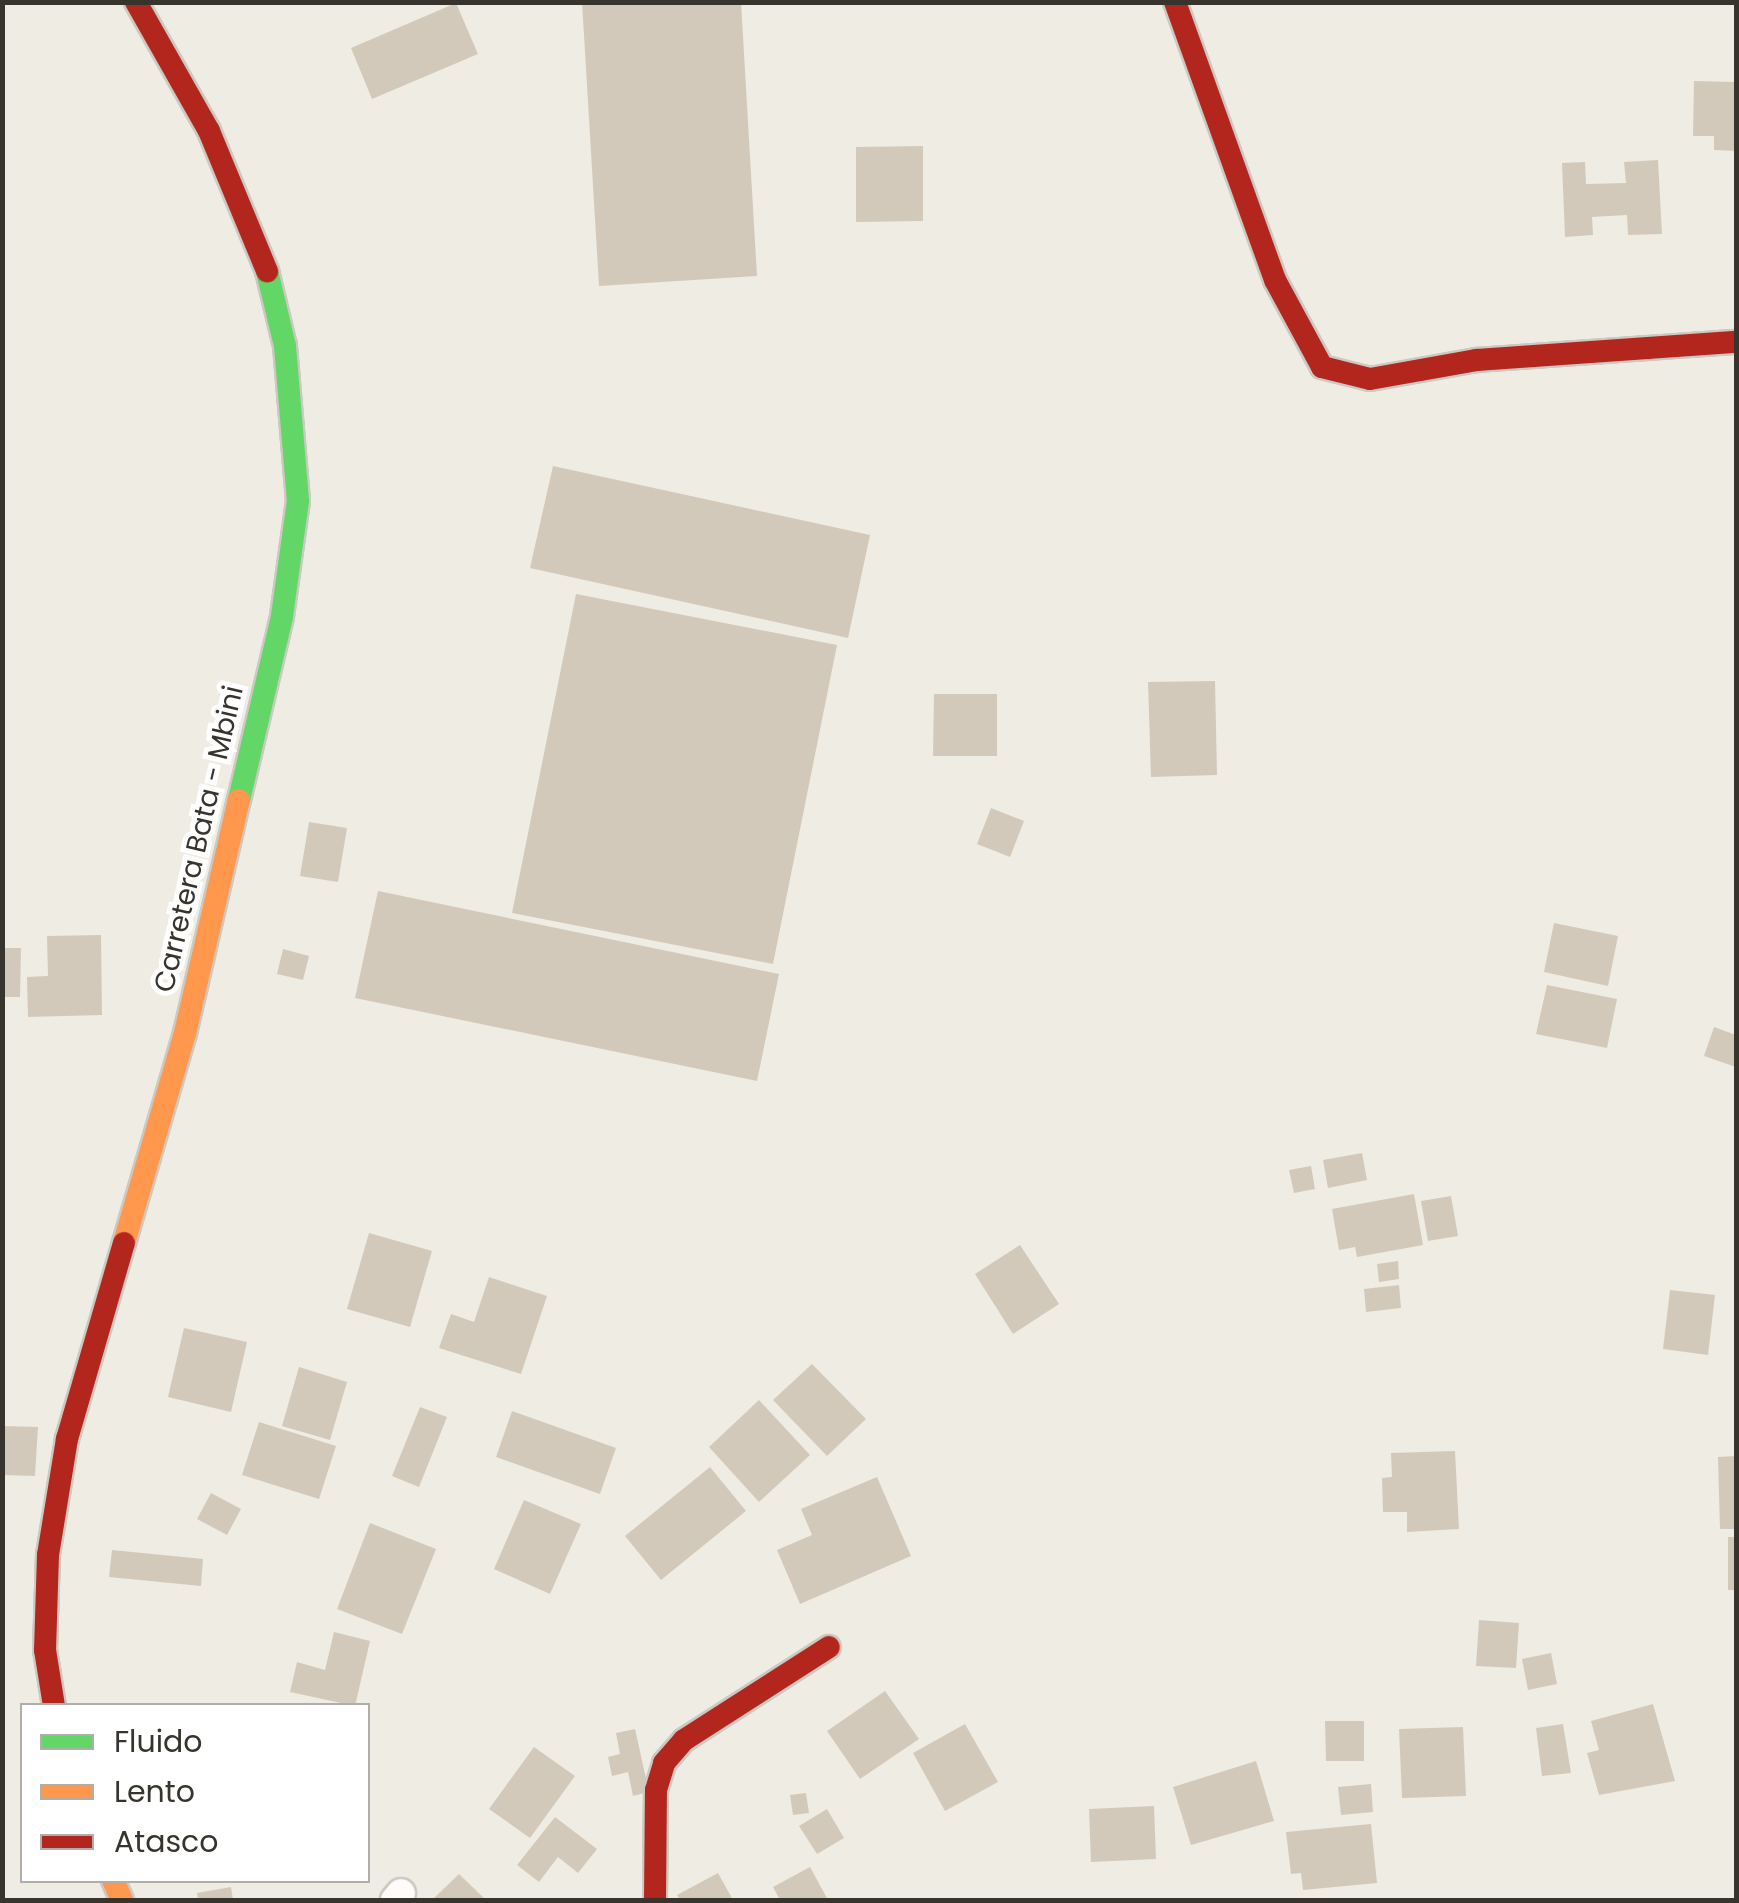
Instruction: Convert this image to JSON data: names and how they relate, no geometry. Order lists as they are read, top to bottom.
{
  "streets": {
    "main road": ["Carretera Bata - Mbini"]
  },
  "legend": ["Fluido", "Lento", "Atasco"]
}
